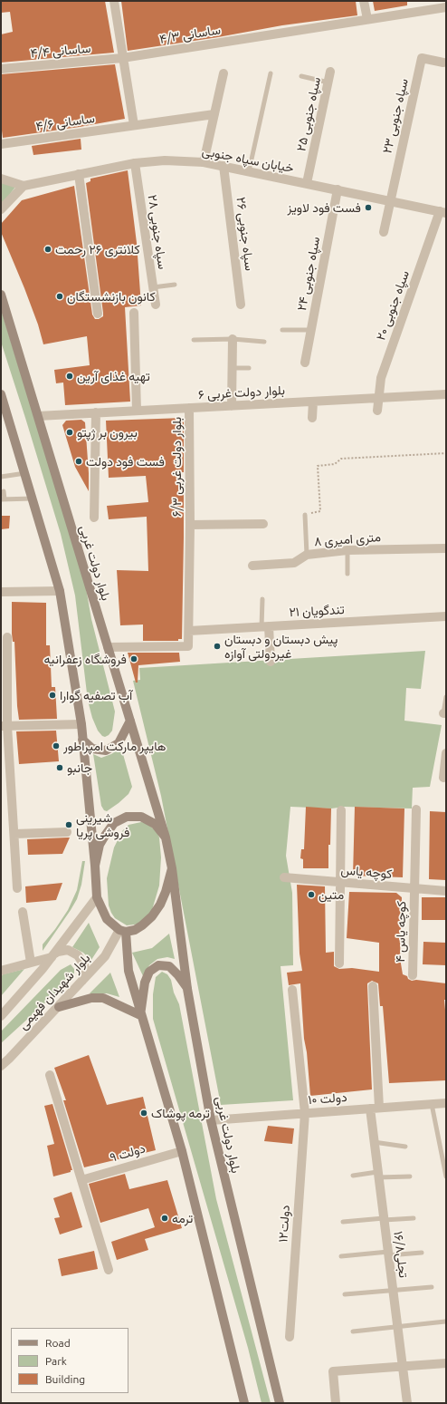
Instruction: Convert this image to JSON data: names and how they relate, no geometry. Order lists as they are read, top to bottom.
{
  "streets": {
    "main road": ["بلوار دولت غربی"],
    "street": [
      "۴/۳ ساسانی",
      "۴/۴ ساسانی",
      "۲۵ سپاه جنوبی",
      "۲۳ سپاه جنوبی",
      "۴/۶ ساسانی",
      "خیابان سپاه جنوبی",
      "۲۸ سپاه جنوبی",
      "۲۶ سپاه جنوبی",
      "۲۴ سپاه جنوبی",
      "۲۰ سپاه جنوبی",
      "بلوار دولت غربی ۶",
      "بلوار دولت غربی ۶/۳",
      "۸ متری امیری",
      "۲۱ تندگویان",
      "کوچه یاس",
      "کوچه یاس ۴",
      "بلوار شهیدان فهیمی",
      "۱۰ دولت",
      "۹ دولت",
      "۱۲دولت",
      "تجلی۱۶/۸"
    ]
  },
  "crossings": [
    ["۴/۳ ساسانی", "۴/۴ ساسانی"],
    ["۲۵ سپاه جنوبی", "خیابان سپاه جنوبی"],
    ["۲۳ سپاه جنوبی", "خیابان سپاه جنوبی"],
    ["خیابان سپاه جنوبی", "۲۸ سپاه جنوبی"],
    ["خیابان سپاه جنوبی", "۲۶ سپاه جنوبی"],
    ["خیابان سپاه جنوبی", "۲۴ سپاه جنوبی"],
    ["خیابان سپاه جنوبی", "۲۰ سپاه جنوبی"],
    ["۲۰ سپاه جنوبی", "بلوار دولت غربی ۶"],
    ["بلوار دولت غربی ۶", "بلوار دولت غربی ۶/۳"],
    ["بلوار دولت غربی ۶", "بلوار دولت غربی"],
    ["بلوار دولت غربی ۶/۳", "بلوار دولت غربی"],
    ["بلوار دولت غربی ۶/۳", "۲۱ تندگویان"],
    ["بلوار دولت غربی", "بلوار شهیدان فهیمی"],
    ["بلوار دولت غربی", "۱۰ دولت"],
    ["کوچه یاس", "کوچه یاس ۴"],
    ["۱۰ دولت", "۱۲دولت"],
    ["۱۰ دولت", "تجلی۱۶/۸"]
  ],
  "places": [
    "فست فود لاویز",
    "کلانتری ۲۶ رحمت",
    "کانون بازنشستگان",
    "تهیه غذای آرین",
    "بیرون بر ژپتو",
    "فست فود دولت",
    "پیش دبستان و دبستان غیردولتی آوازه",
    "فروشگاه زعفرانیه",
    "آب تصفیه گوارا",
    "هایپر مارکت امپراطور",
    "جانبو",
    "شیرینی فروشی پریا",
    "متین",
    "ترمه پوشاک",
    "ترمه"
  ],
  "legend": ["Road", "Park", "Building"]
}
